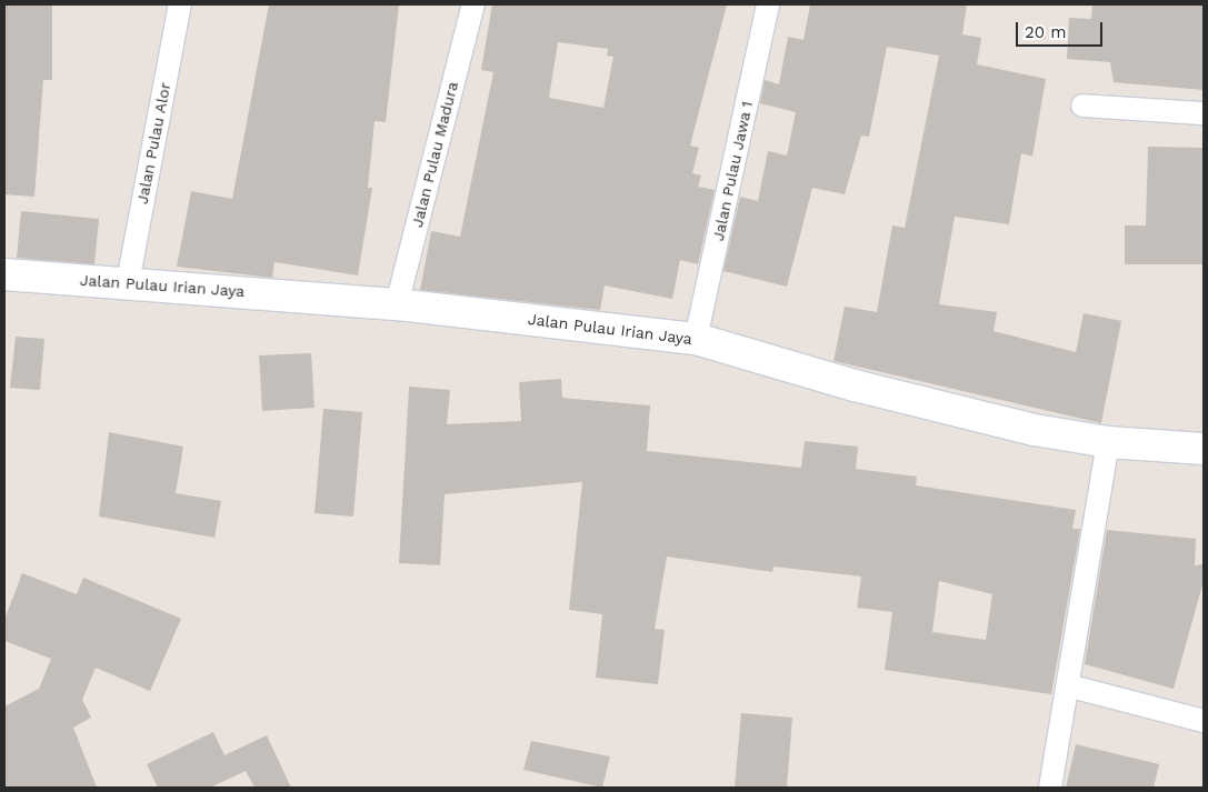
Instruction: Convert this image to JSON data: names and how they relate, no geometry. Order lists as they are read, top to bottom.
{
  "streets": {
    "street": [
      "Jalan Pulau Alor",
      "Jalan Pulau Madura",
      "Jalan Pulau Jawa 1",
      "Jalan Pulau Irian Jaya"
    ]
  },
  "crossings": [
    ["Jalan Pulau Alor", "Jalan Pulau Irian Jaya"],
    ["Jalan Pulau Madura", "Jalan Pulau Irian Jaya"],
    ["Jalan Pulau Jawa 1", "Jalan Pulau Irian Jaya"]
  ],
  "scale_bar": "20 m"
}
